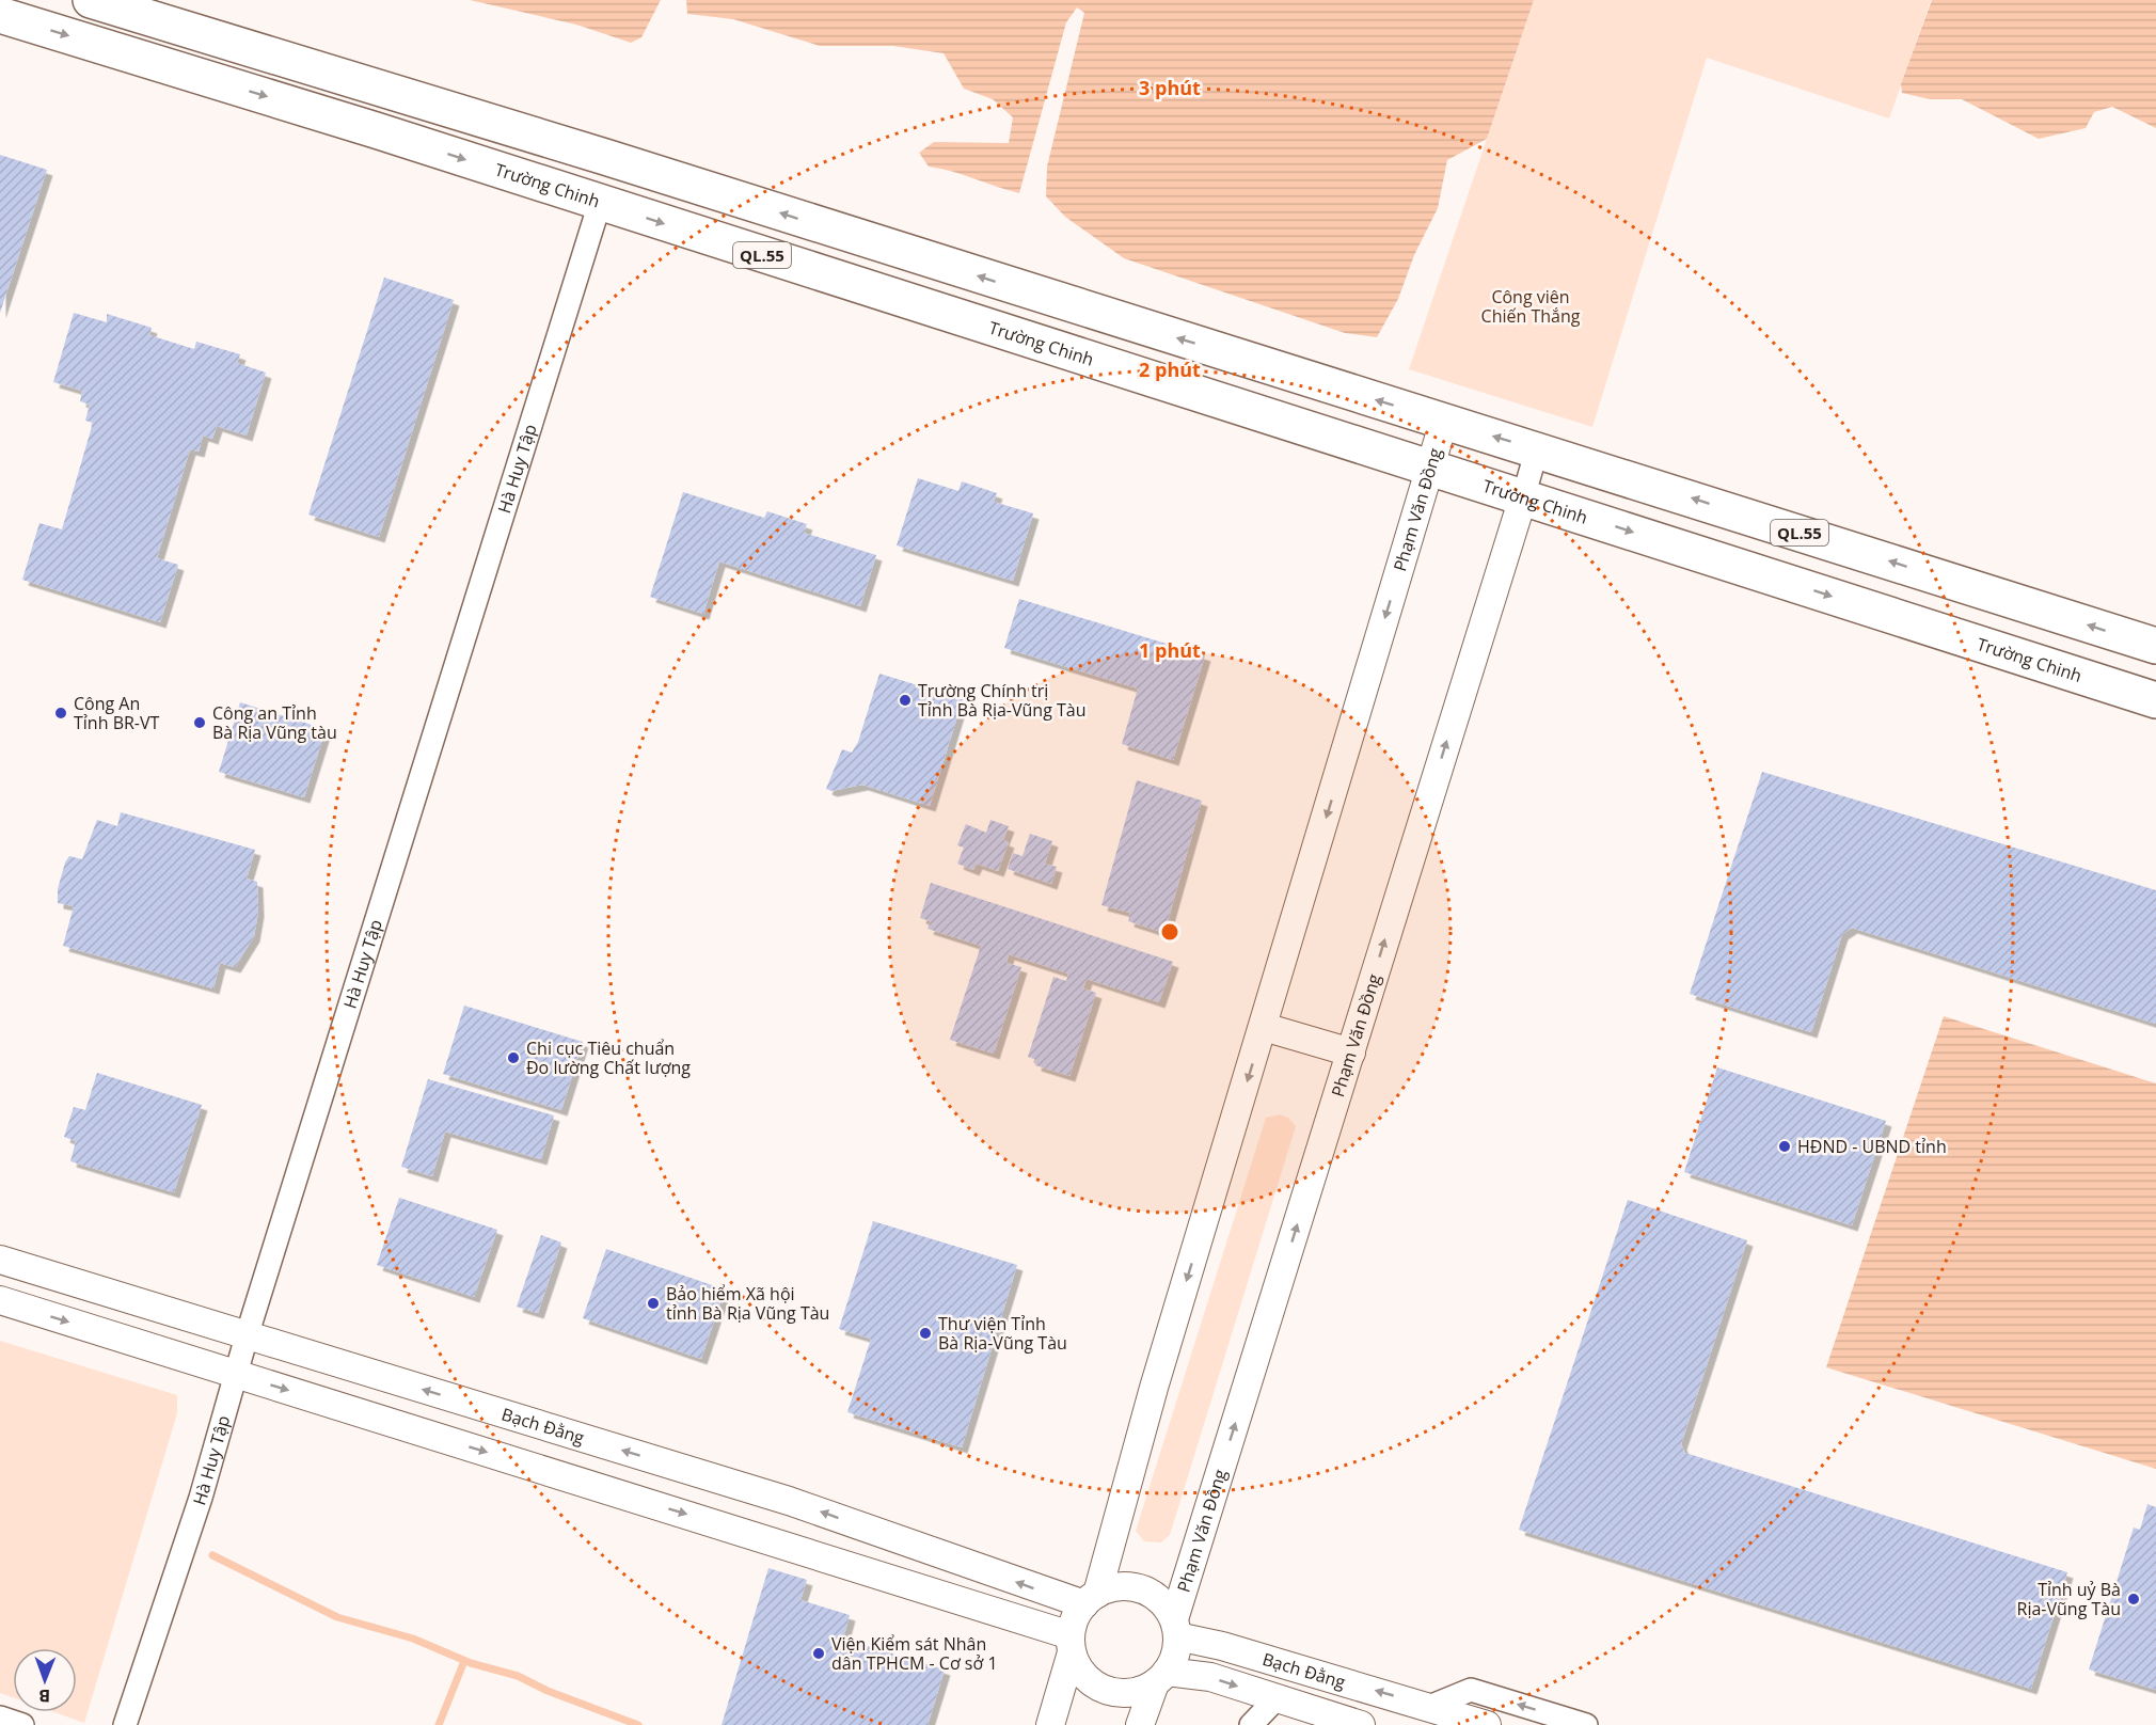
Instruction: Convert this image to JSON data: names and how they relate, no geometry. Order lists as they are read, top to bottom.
{
  "streets": {
    "highway": ["Trường Chinh", "QL.55"],
    "street": ["Hà Huy Tập", "Phạm Văn Đồng", "Bạch Đằng"]
  },
  "crossings": [
    ["Trường Chinh", "Hà Huy Tập"],
    ["Trường Chinh", "Phạm Văn Đồng"],
    ["QL.55", "Phạm Văn Đồng"],
    ["Hà Huy Tập", "Bạch Đằng"],
    ["Phạm Văn Đồng", "Bạch Đằng"]
  ],
  "parks": ["Công viên Chiến Thắng"],
  "places": [
    "Trường Chính trị Tỉnh Bà Rịa-Vũng Tàu",
    "Công An Tỉnh BR-VT",
    "Công an Tỉnh Bà Rịa Vũng tàu",
    "Chi cục Tiêu chuẩn Đo lường Chất lượng",
    "HĐND - UBND tỉnh",
    "Bảo hiểm Xã hội tỉnh Bà Rịa Vũng Tàu",
    "Thư viện Tỉnh Bà Rịa-Vũng Tàu",
    "Tỉnh uỷ Bà Rịa-Vũng Tàu",
    "Viện Kiểm sát Nhân dân TPHCM - Cơ sở 1"
  ],
  "north": "bottom",
  "rings": ["3 phút", "2 phút", "1 phút"]
}
